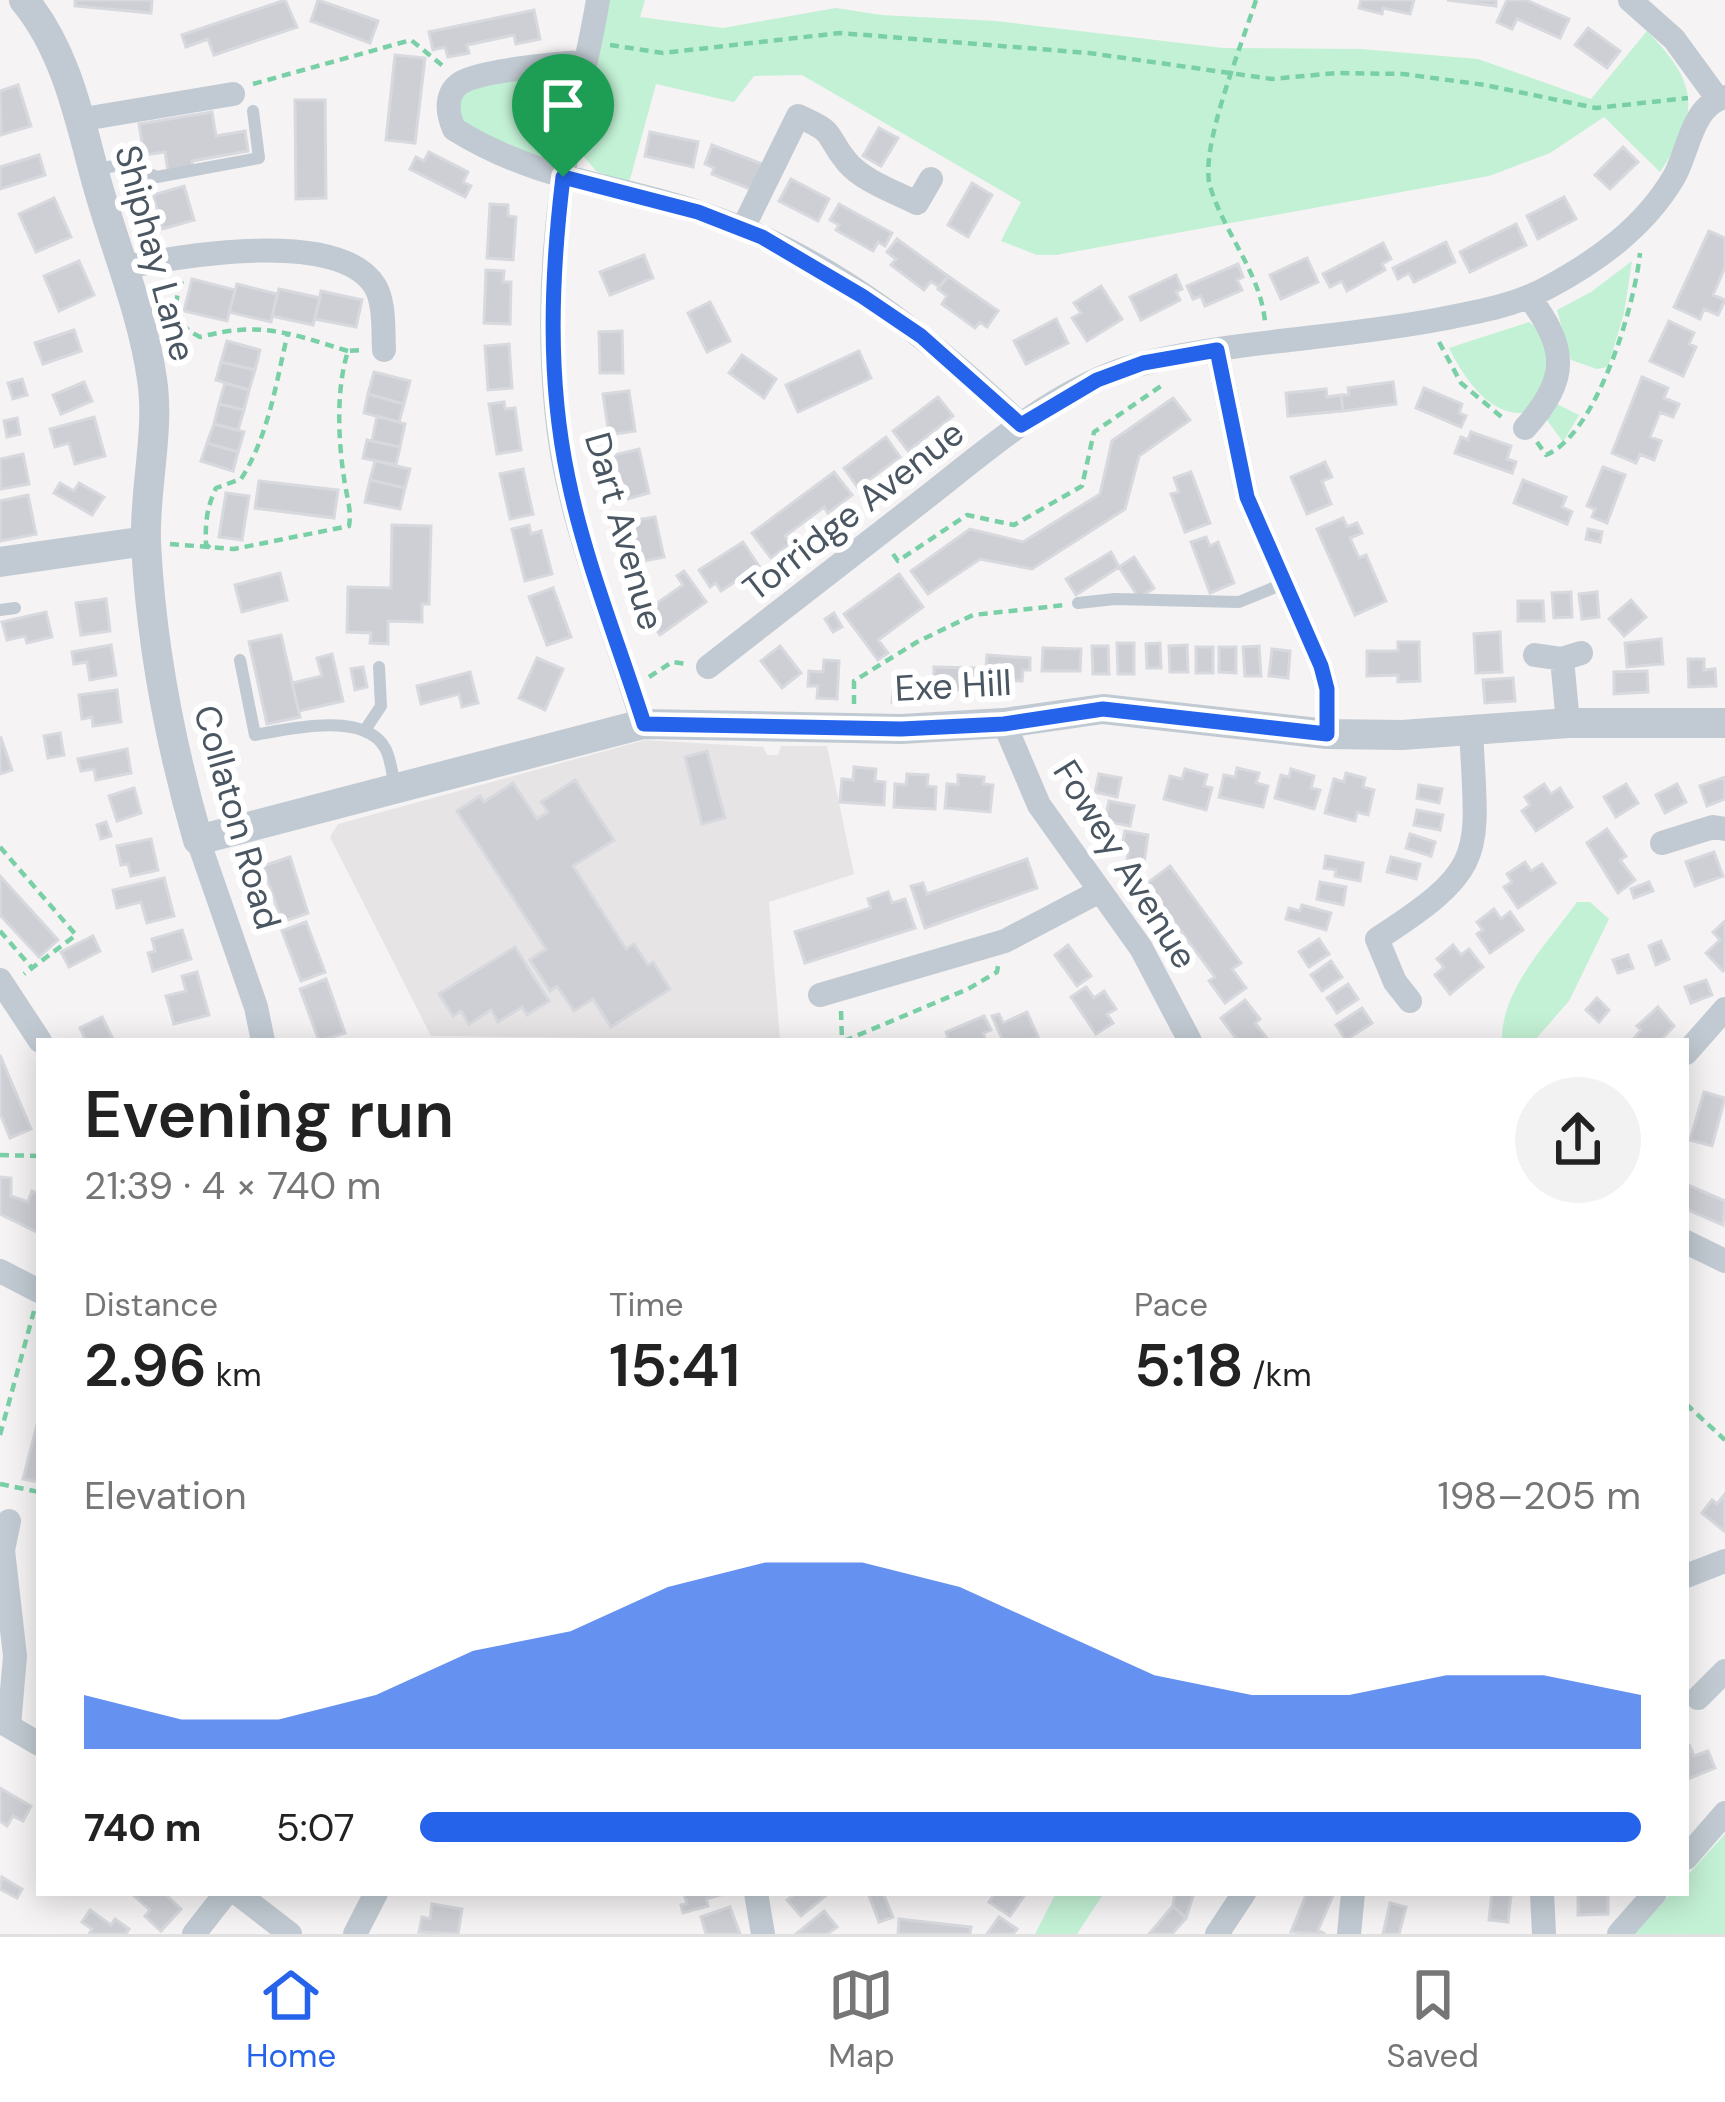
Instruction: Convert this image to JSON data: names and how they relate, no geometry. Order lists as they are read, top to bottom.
{
  "streets": {
    "street": [
      "Shiphay Lane",
      "Torridge Avenue",
      "Dart Avenue",
      "Exe Hill",
      "Collaton Road",
      "Fowey Avenue"
    ]
  },
  "crossings": [
    ["Shiphay Lane", "Collaton Road"],
    ["Dart Avenue", "Exe Hill"],
    ["Exe Hill", "Collaton Road"],
    ["Exe Hill", "Fowey Avenue"]
  ],
  "page": {
    "heading": ["Evening run", "21:39 · 4 × 740 m"],
    "stats": [
      ["Distance", "2.96 km"],
      ["Time", "15:41"],
      ["Pace", "5:18 /km"]
    ],
    "chart": ["Elevation", "198–205 m"],
    "list": [
      {
        "name": "740 m",
        "note": "5:07"
      }
    ],
    "tabs": ["Home", "Map", "Saved"]
  }
}
